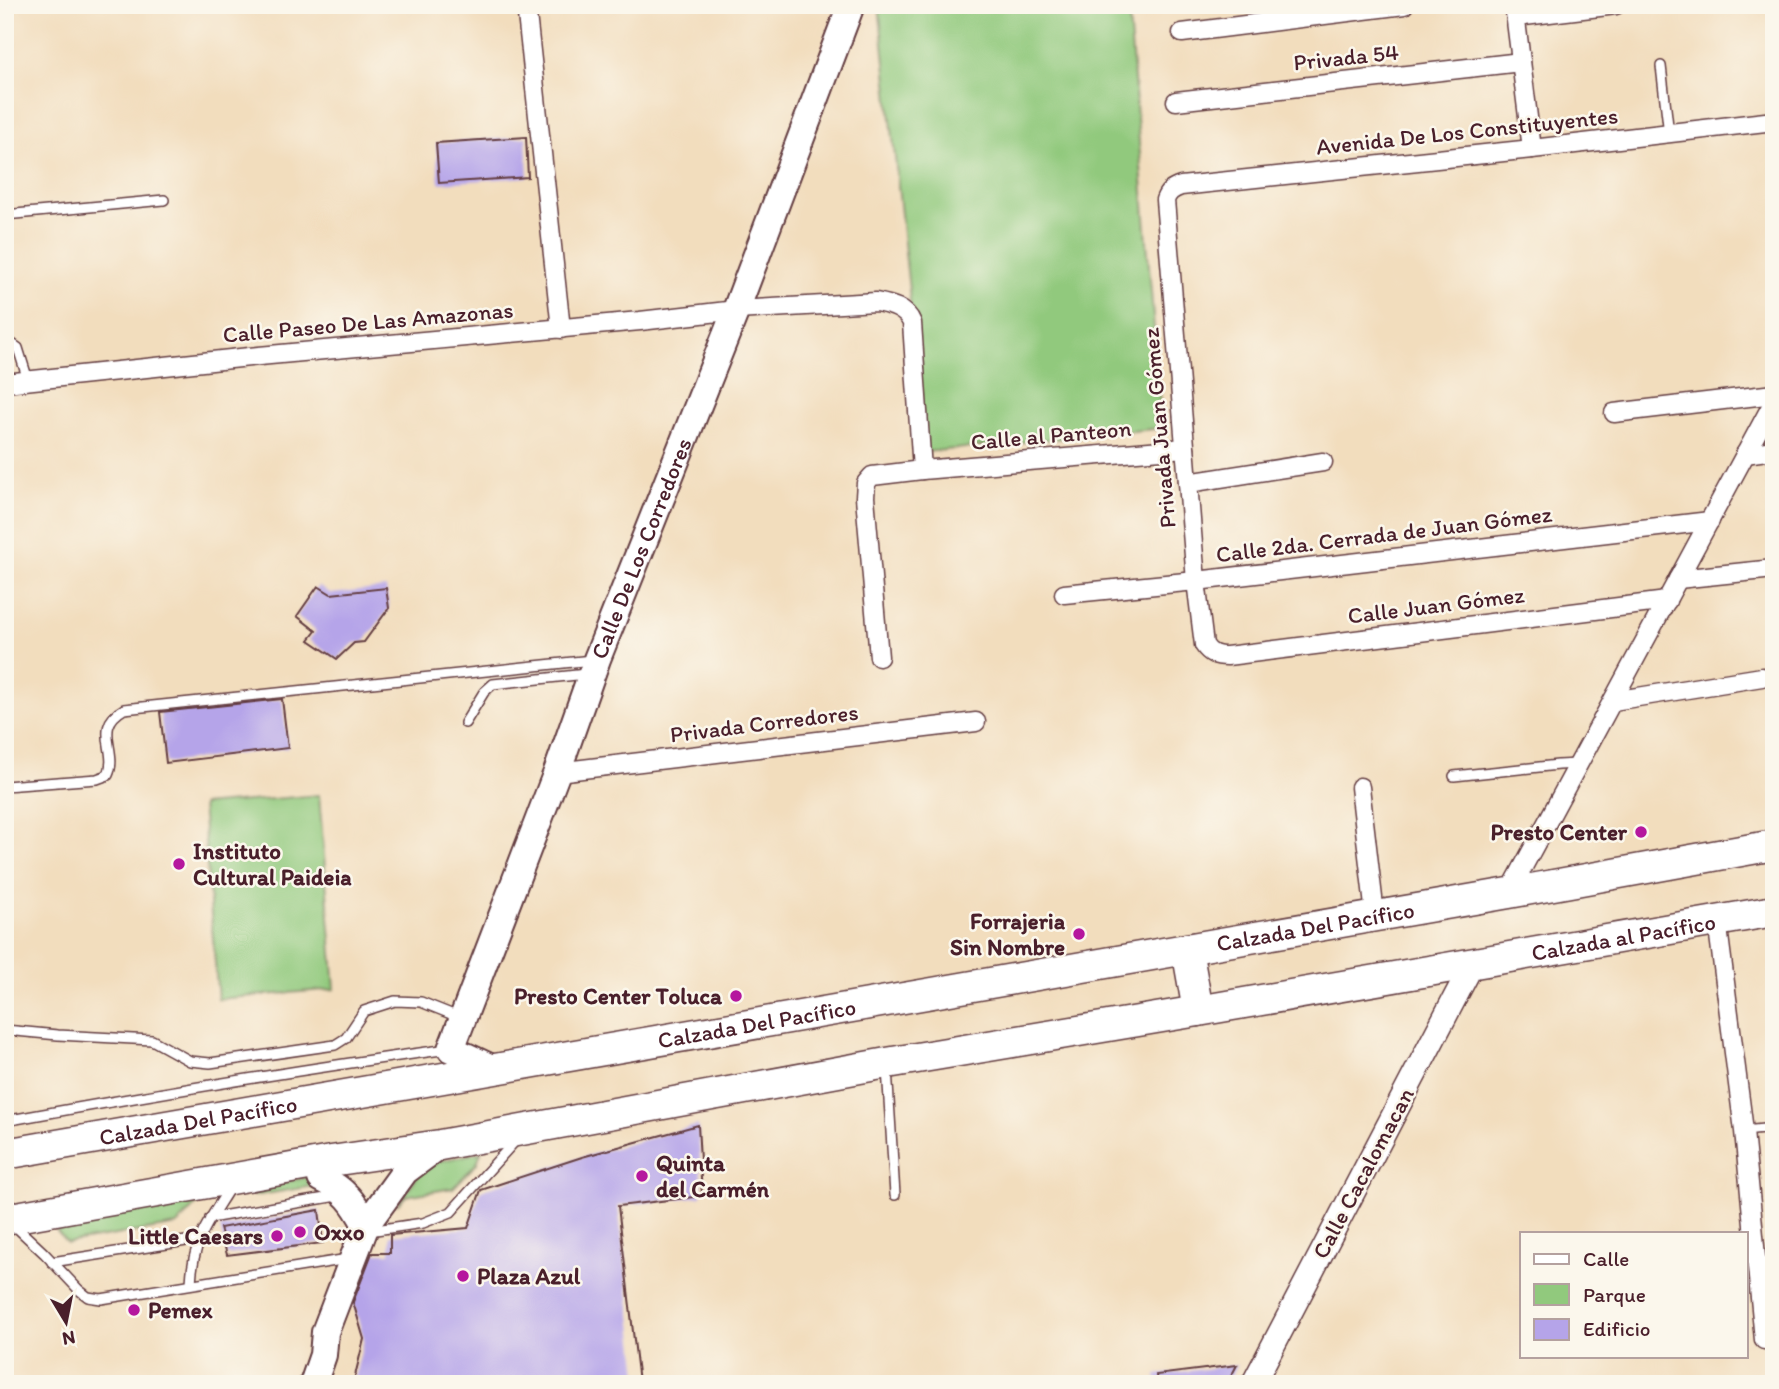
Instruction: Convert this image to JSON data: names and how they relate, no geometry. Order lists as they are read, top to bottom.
{
  "streets": {
    "main road": ["Calle De Los Corredores", "Calzada Del Pacífico", "Calzada al Pacífico"],
    "street": [
      "Privada 54",
      "Avenida De Los Constituyentes",
      "Calle Paseo De Las Amazonas",
      "Privada Juan Gómez",
      "Calle al Panteon",
      "Calle 2da. Cerrada de Juan Gómez",
      "Calle Juan Gómez",
      "Privada Corredores",
      "Calle Cacalomacan"
    ]
  },
  "crossings": [
    ["Avenida De Los Constituyentes", "Privada Juan Gómez"],
    ["Calle Paseo De Las Amazonas", "Calle De Los Corredores"],
    ["Privada Juan Gómez", "Calle al Panteon"],
    ["Privada Juan Gómez", "Calle 2da. Cerrada de Juan Gómez"],
    ["Privada Juan Gómez", "Calle Juan Gómez"],
    ["Calle De Los Corredores", "Privada Corredores"],
    ["Calzada al Pacífico", "Calle Cacalomacan"]
  ],
  "places": [
    "Presto Center",
    "Instituto Cultural Paideia",
    "Forrajeria Sin Nombre",
    "Presto Center Toluca",
    "Quinta del Carmén",
    "Oxxo",
    "Little Caesars",
    "Plaza Azul",
    "Pemex"
  ],
  "legend": ["Calle", "Parque", "Edificio"],
  "north": "bottom"
}
